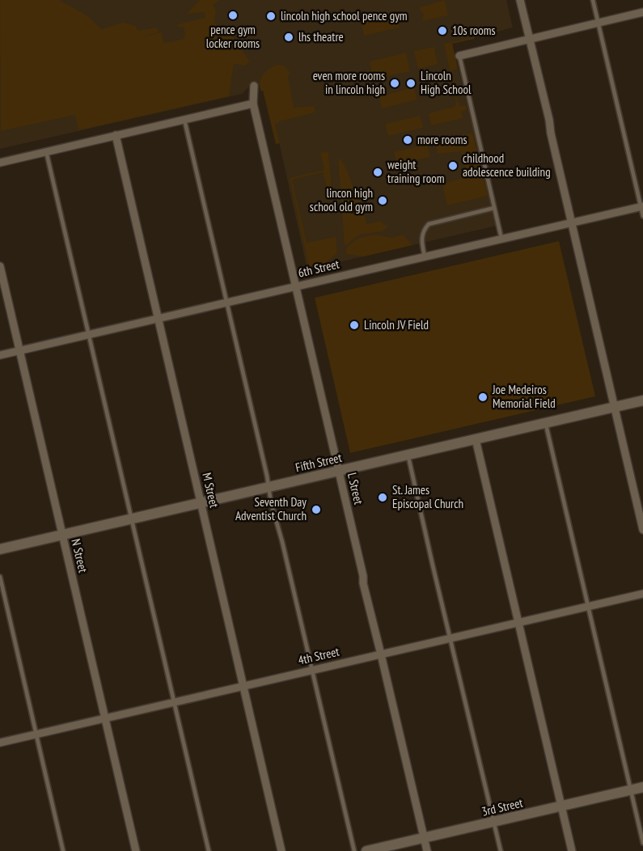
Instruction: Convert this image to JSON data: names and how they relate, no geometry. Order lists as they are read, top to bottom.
{
  "streets": {
    "street": [
      "6th Street",
      "Fifth Street",
      "L Street",
      "M Street",
      "N Street",
      "4th Street",
      "3rd Street"
    ]
  },
  "crossings": [
    ["6th Street", "L Street"],
    ["6th Street", "M Street"],
    ["6th Street", "N Street"],
    ["Fifth Street", "L Street"],
    ["Fifth Street", "M Street"],
    ["Fifth Street", "N Street"],
    ["L Street", "4th Street"],
    ["L Street", "3rd Street"],
    ["M Street", "4th Street"],
    ["N Street", "4th Street"]
  ],
  "places": [
    "pence gym locker rooms",
    "lincoln high school pence gym",
    "10s rooms",
    "lhs theatre",
    "even more rooms in lincoln high",
    "Lincoln High School",
    "more rooms",
    "childhood adolescence building",
    "weight training room",
    "lincon high school old gym",
    "Lincoln JV Field",
    "Joe Medeiros Memorial Field",
    "St. James Episcopal Church",
    "Seventh Day Adventist Church"
  ]
}
